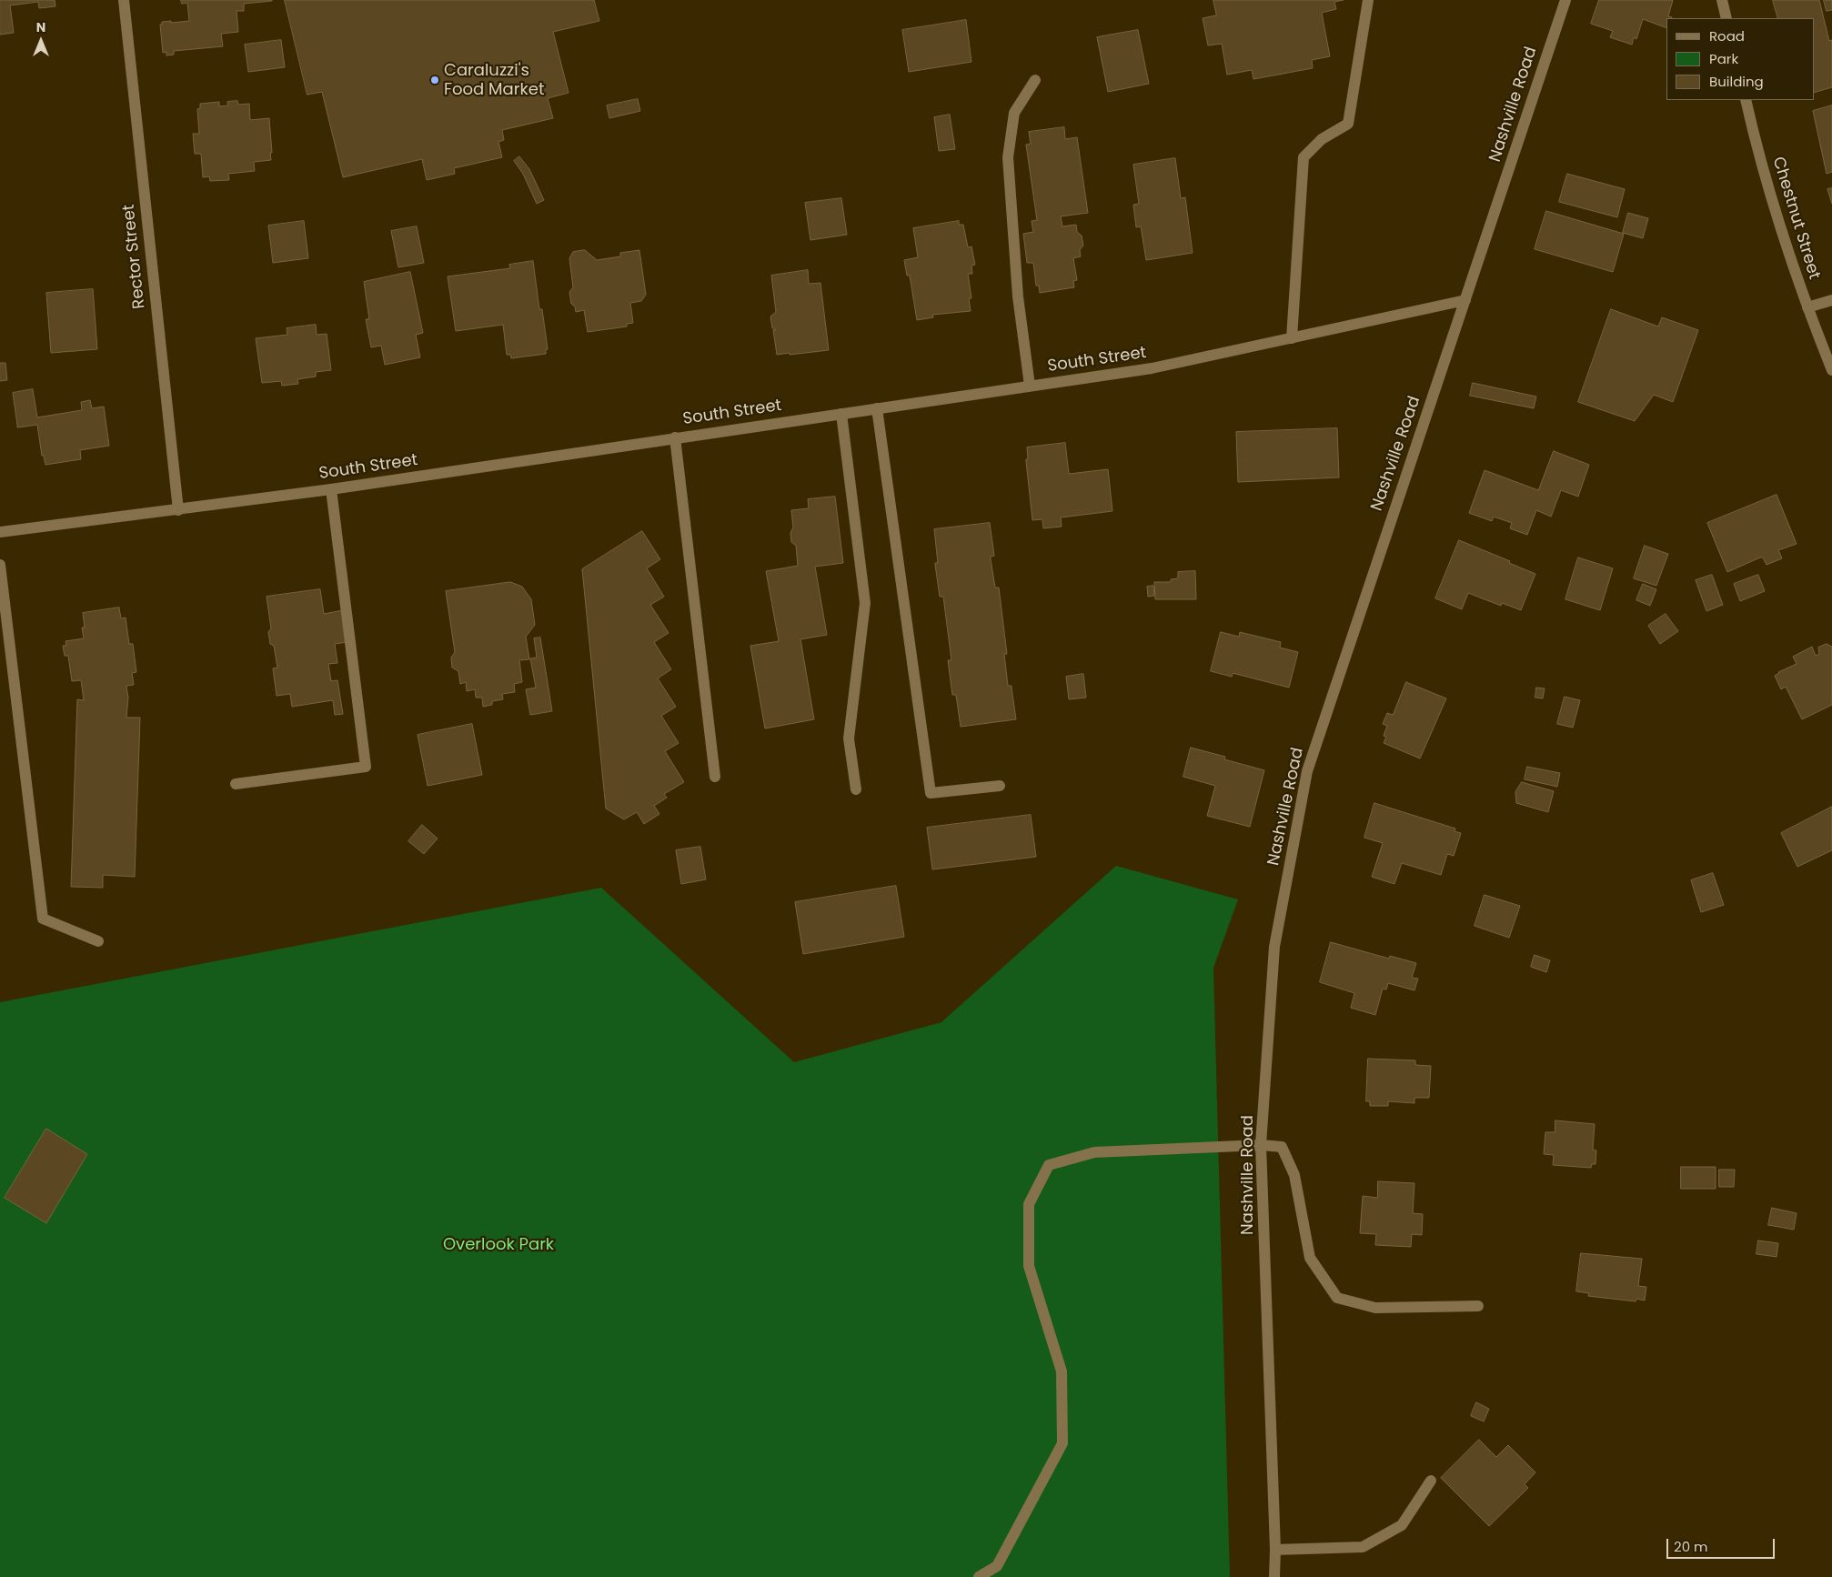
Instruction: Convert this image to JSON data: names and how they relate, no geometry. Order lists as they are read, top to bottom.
{
  "streets": {
    "street": [
      "Nashville Road",
      "Chestnut Street",
      "Rector Street",
      "South Street"
    ]
  },
  "crossings": [
    ["Nashville Road", "South Street"],
    ["Rector Street", "South Street"]
  ],
  "parks": ["Overlook Park"],
  "places": ["Caraluzzi's Food Market"],
  "legend": ["Road", "Park", "Building"],
  "scale_bar": "20 m",
  "north": "top"
}
